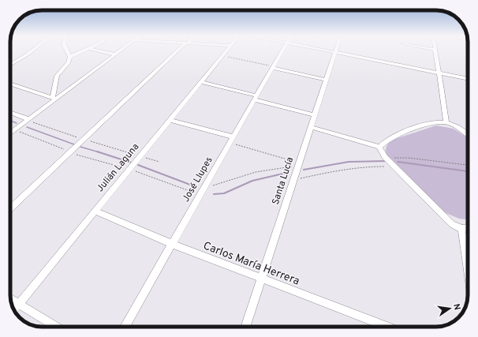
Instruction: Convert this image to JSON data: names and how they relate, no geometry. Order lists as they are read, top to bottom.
{
  "streets": {
    "street": [
      "Julián Laguna",
      "José Llupes",
      "Santa Lucía",
      "Carlos María Herrera"
    ]
  },
  "crossings": [
    ["Julián Laguna", "Carlos María Herrera"],
    ["José Llupes", "Carlos María Herrera"],
    ["Santa Lucía", "Carlos María Herrera"]
  ],
  "north": "right"
}
